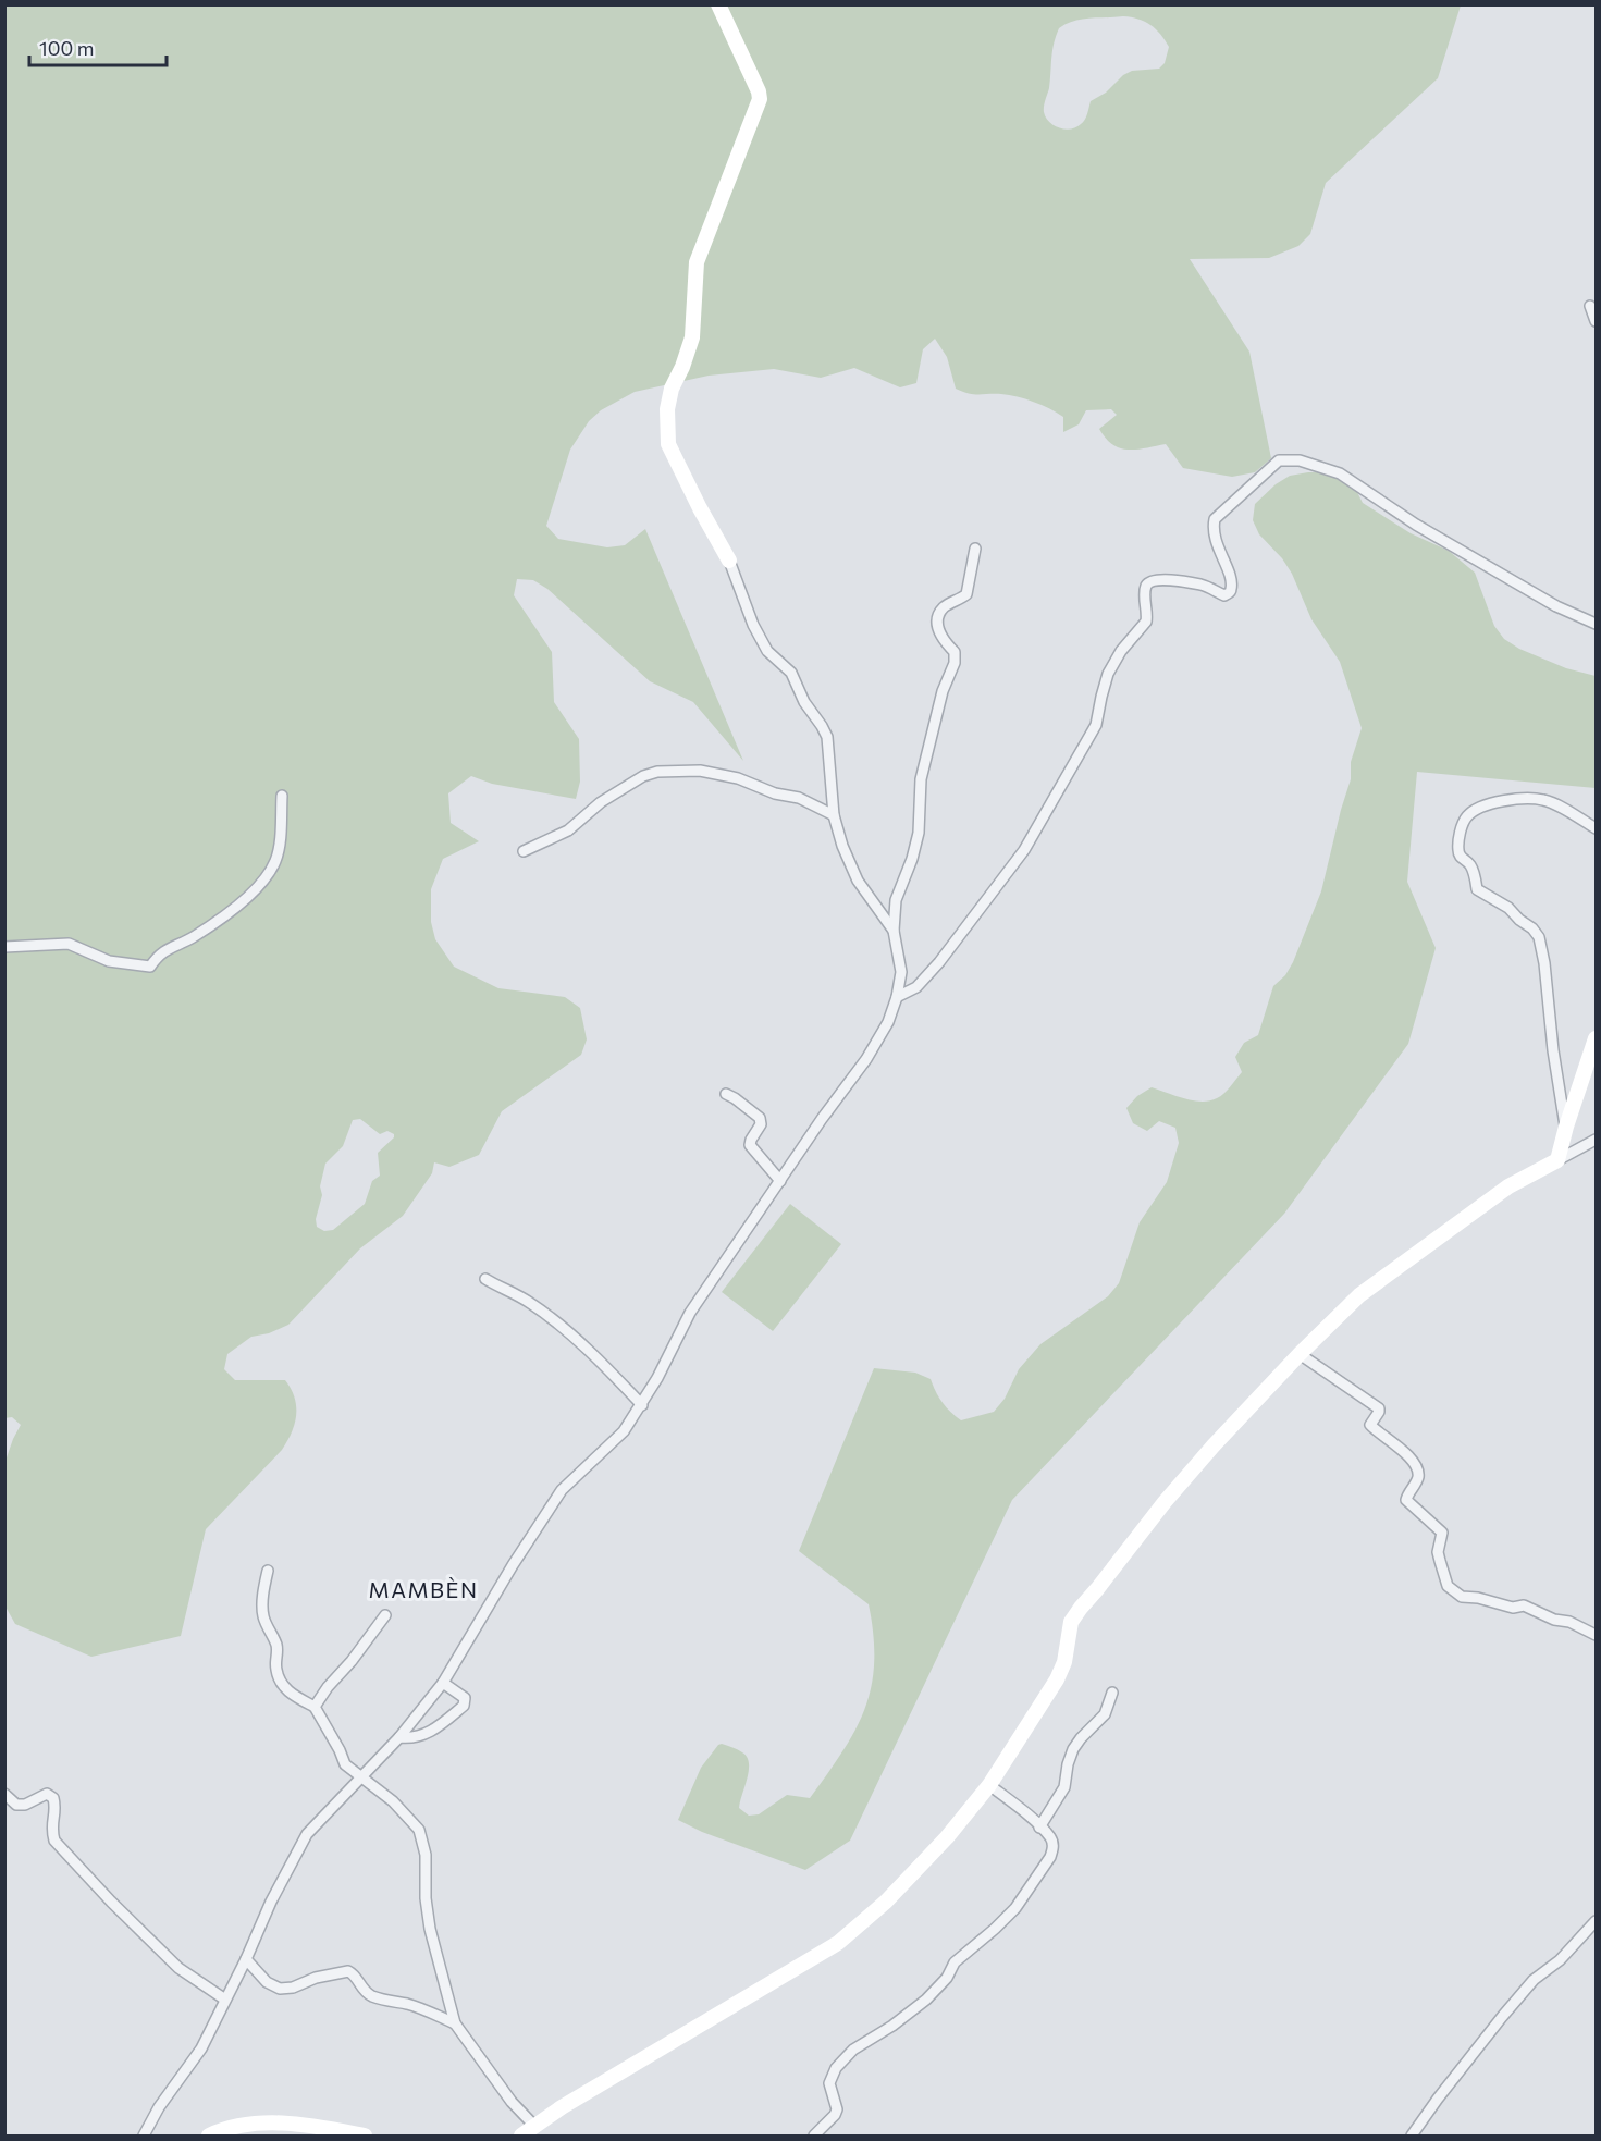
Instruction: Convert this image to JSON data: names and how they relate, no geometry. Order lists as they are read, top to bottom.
{
  "districts": ["MAMBÈN"],
  "scale_bar": "100 m"
}
